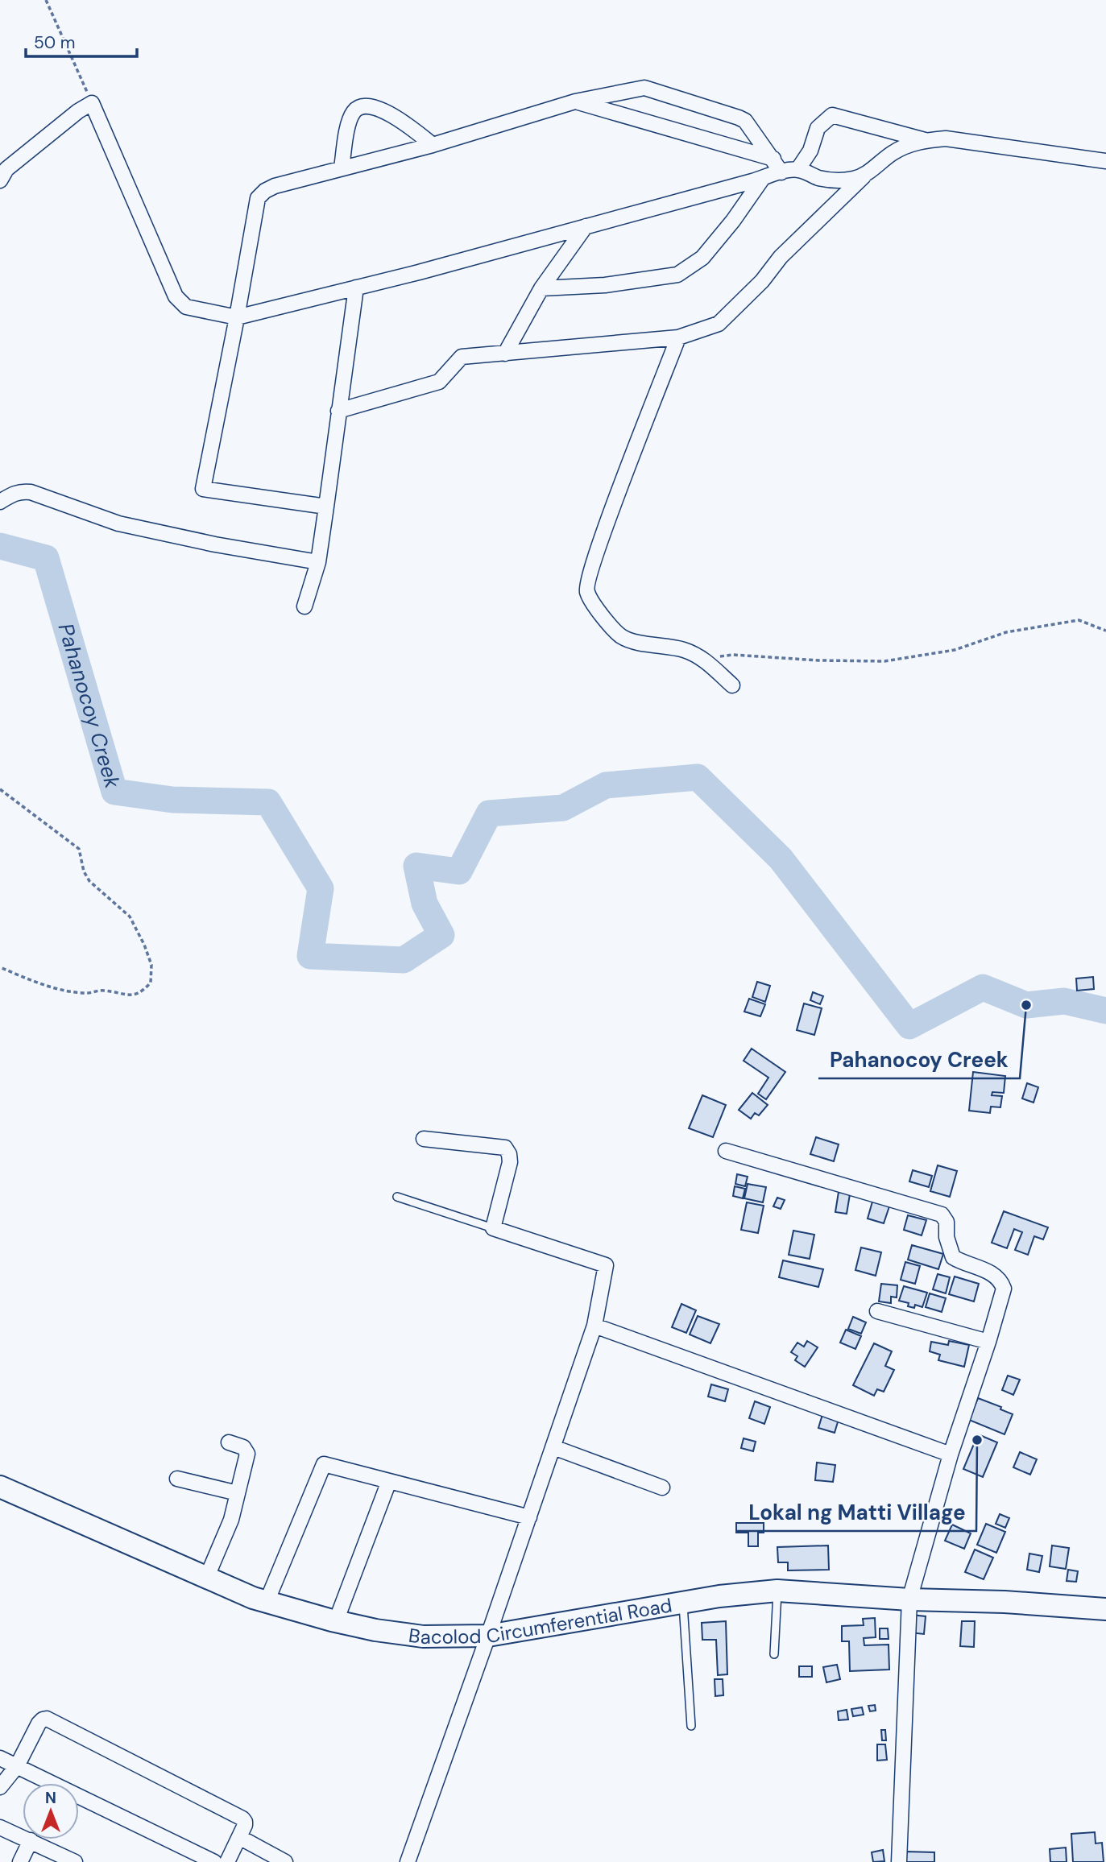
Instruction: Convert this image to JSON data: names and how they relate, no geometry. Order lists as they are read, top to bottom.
{
  "streets": {
    "main road": ["Bacolod Circumferential Road"]
  },
  "water": ["Pahanocoy Creek"],
  "places": ["Pahanocoy Creek", "Lokal ng Matti Village"],
  "scale_bar": "50 m",
  "north": "top"
}
